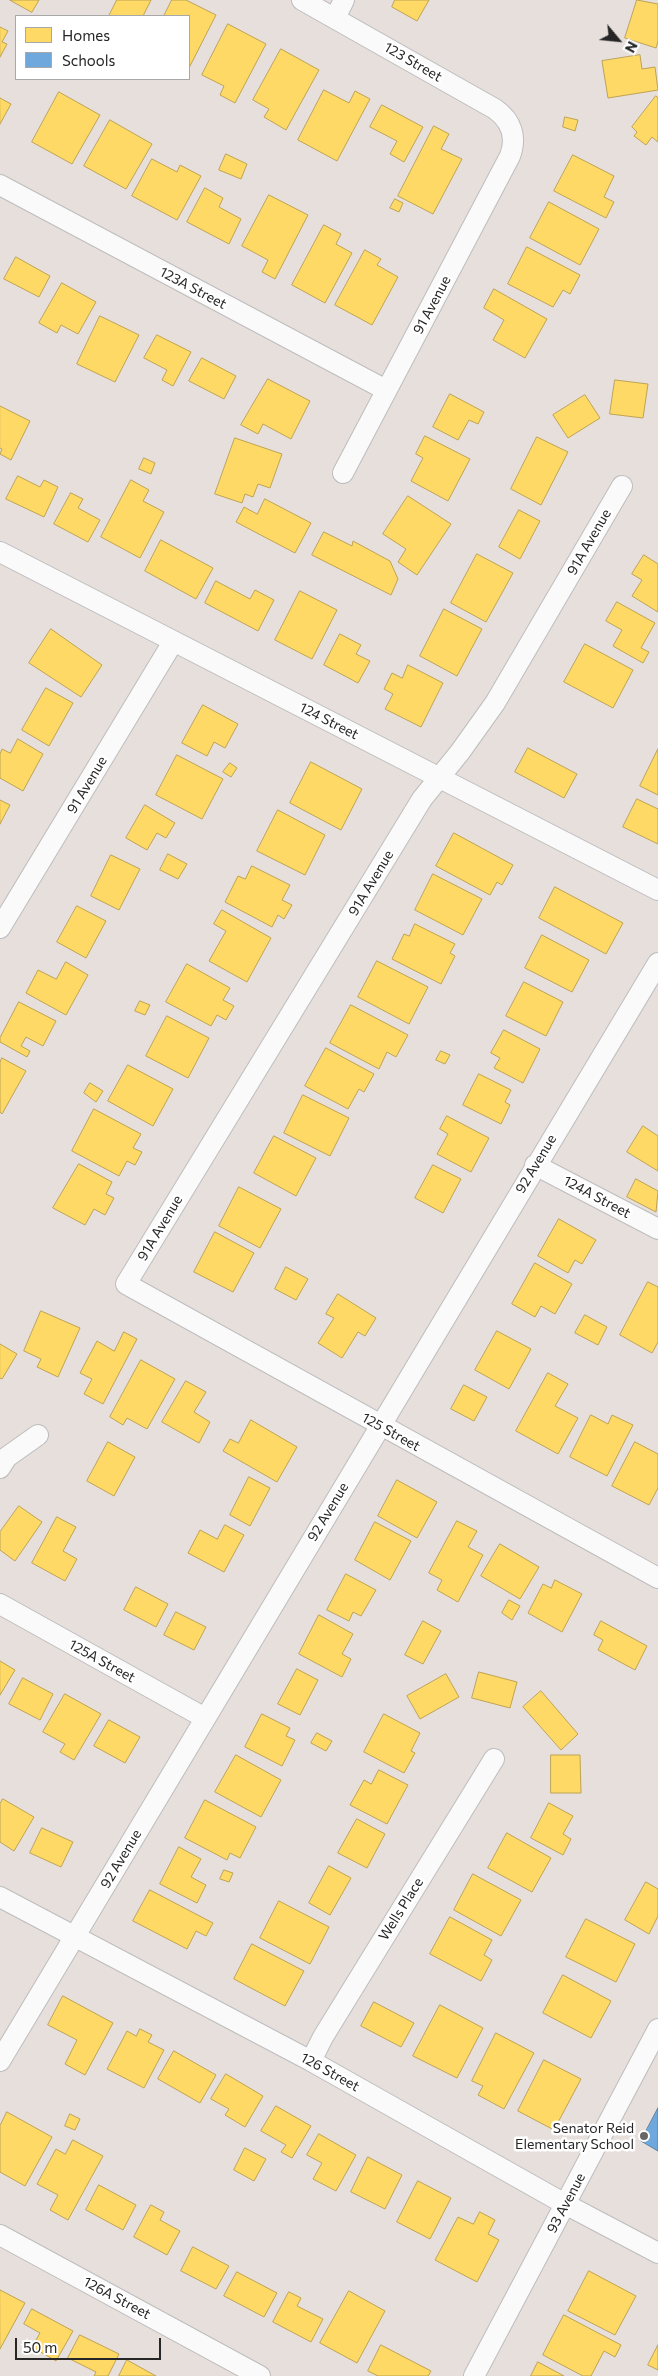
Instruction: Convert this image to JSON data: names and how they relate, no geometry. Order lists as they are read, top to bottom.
{
  "streets": {
    "street": [
      "123 Street",
      "123A Street",
      "91 Avenue",
      "91A Avenue",
      "124 Street",
      "92 Avenue",
      "124A Street",
      "125 Street",
      "125A Street",
      "Wells Place",
      "126 Street",
      "93 Avenue",
      "126A Street"
    ]
  },
  "crossings": [
    ["123 Street", "91 Avenue"],
    ["123A Street", "91 Avenue"],
    ["91 Avenue", "124 Street"],
    ["91A Avenue", "124 Street"],
    ["91A Avenue", "125 Street"],
    ["92 Avenue", "124A Street"],
    ["92 Avenue", "125 Street"],
    ["92 Avenue", "125A Street"],
    ["92 Avenue", "126 Street"],
    ["Wells Place", "126 Street"],
    ["126 Street", "93 Avenue"]
  ],
  "places": ["Senator Reid Elementary School"],
  "legend": ["Homes", "Schools"],
  "scale_bar": "50 m",
  "north": "bottom right"
}
